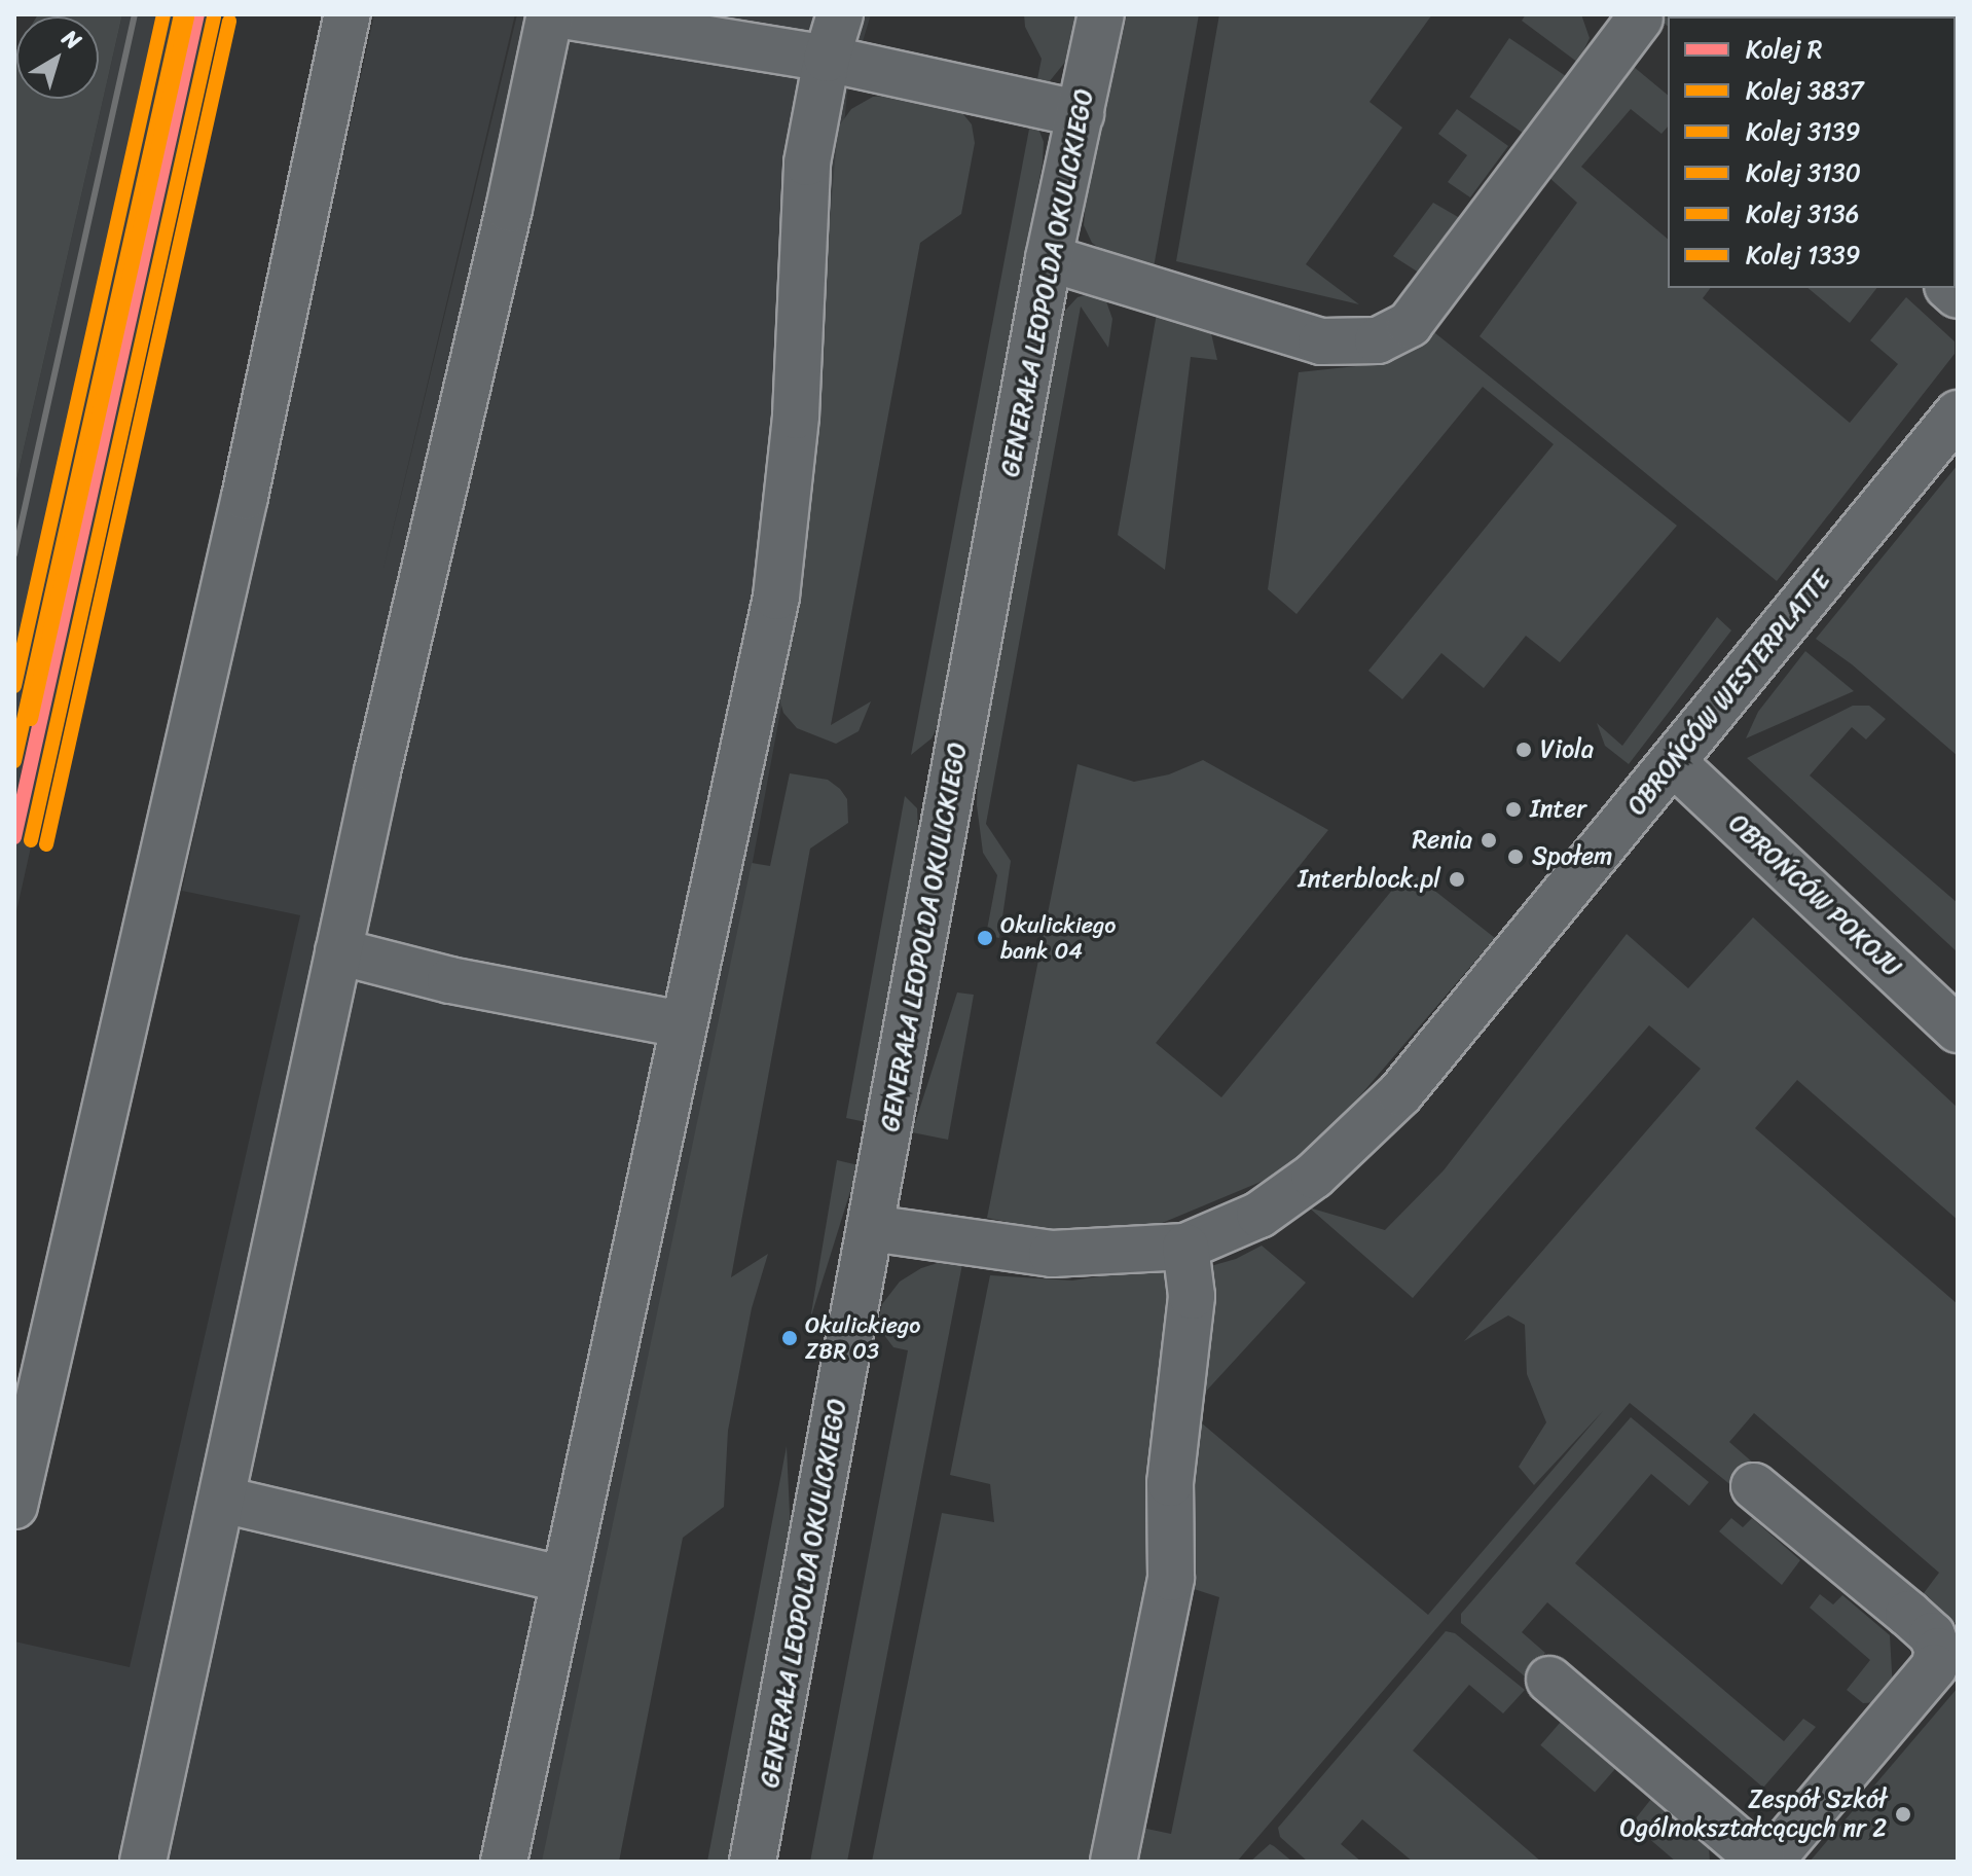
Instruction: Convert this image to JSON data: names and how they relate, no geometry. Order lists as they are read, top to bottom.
{
  "streets": {
    "street": ["GENERAŁA LEOPOLDA OKULICKIEGO", "OBROŃCÓW WESTERPLATTE", "OBROŃCÓW POKOJU"]
  },
  "crossings": [
    ["GENERAŁA LEOPOLDA OKULICKIEGO", "OBROŃCÓW WESTERPLATTE"],
    ["OBROŃCÓW WESTERPLATTE", "OBROŃCÓW POKOJU"]
  ],
  "places": [
    "Viola",
    "Inter",
    "Renia",
    "Społem",
    "Interblock.pl",
    "Okulickiego bank 04",
    "Okulickiego ZBR 03",
    "Zespół Szkół Ogólnokształcących nr 2"
  ],
  "lines": [
    "rail line R",
    "rail line 3139",
    "rail line 3136",
    "rail line 3837",
    "rail line 1339",
    "rail line 3130"
  ],
  "legend": [
    "Kolej R",
    "Kolej 3837",
    "Kolej 3139",
    "Kolej 3130",
    "Kolej 3136",
    "Kolej 1339"
  ],
  "north": "top right"
}
